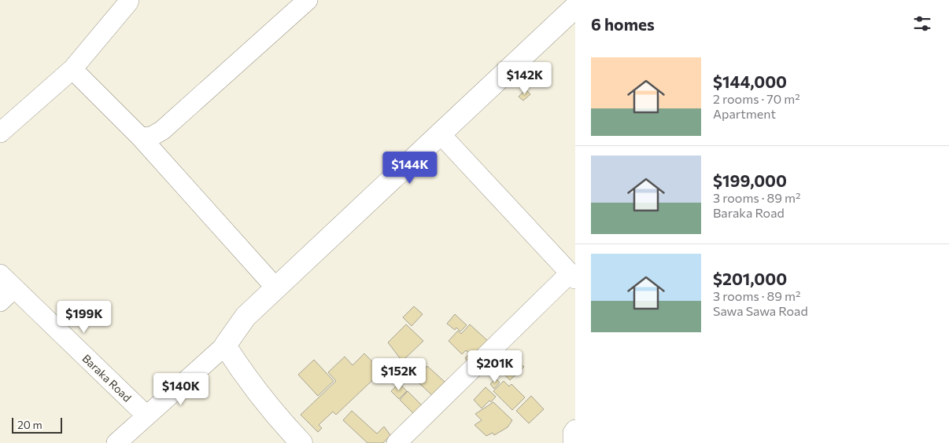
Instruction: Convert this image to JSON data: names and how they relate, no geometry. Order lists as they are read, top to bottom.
{
  "streets": {
    "street": ["Baraka Road"]
  },
  "scale_bar": "20 m",
  "page": {
    "heading": "6 homes",
    "list": [
      {
        "name": "$144,000",
        "note": "2 rooms · 70 m² · Apartment"
      },
      {
        "name": "$199,000",
        "note": "3 rooms · 89 m² · Baraka Road"
      },
      {
        "name": "$201,000",
        "note": "3 rooms · 89 m² · Sawa Sawa Road"
      }
    ],
    "price": [
      "$142K",
      "$144K",
      "$199K",
      "$201K",
      "$152K",
      "$140K"
    ],
    "scale": "20 m"
  }
}
